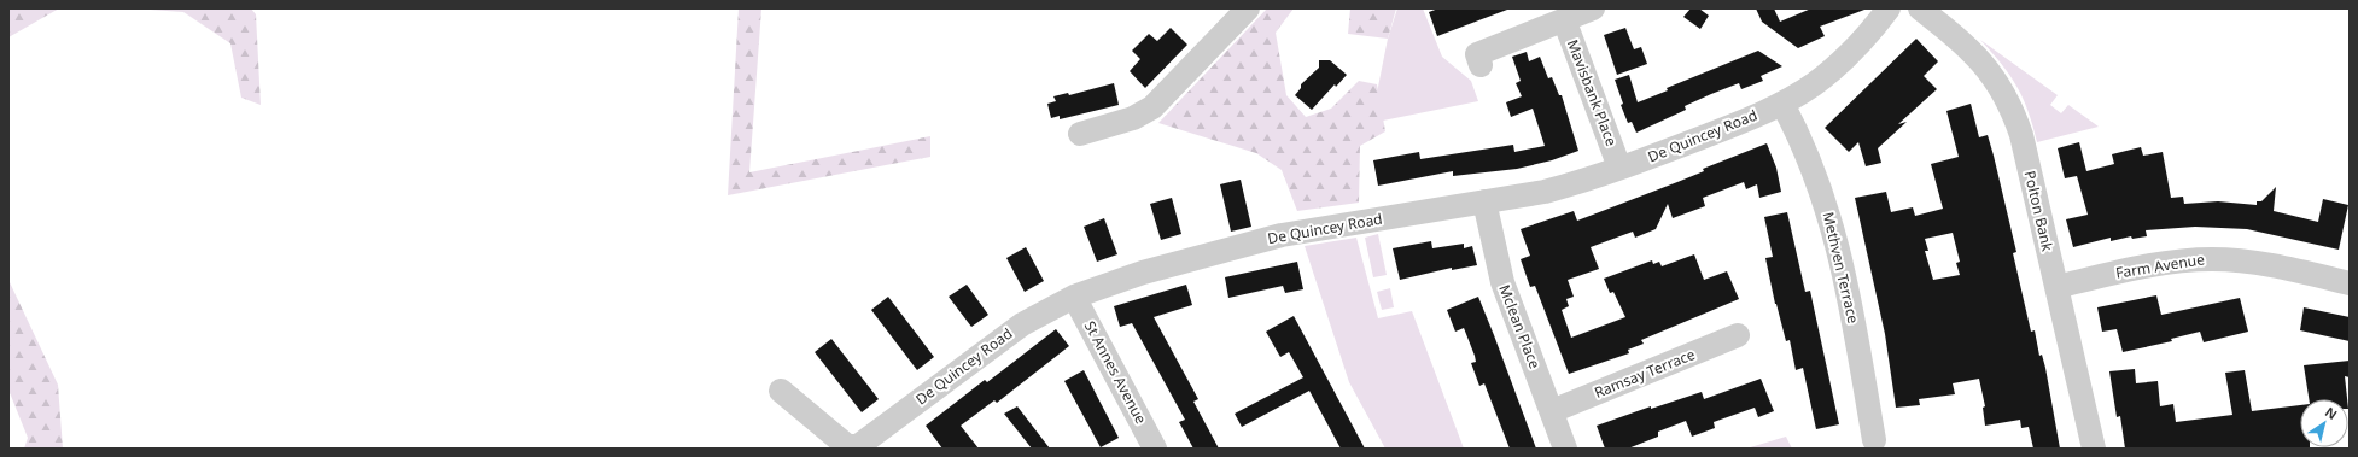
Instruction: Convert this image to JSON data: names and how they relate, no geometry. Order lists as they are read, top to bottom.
{
  "streets": {
    "street": [
      "Mavisbank Place",
      "De Quincey Road",
      "Polton Bank",
      "Farm Avenue",
      "Methven Terrace",
      "Mclean Place",
      "St Annes Avenue",
      "Ramsay Terrace"
    ]
  },
  "crossings": [
    ["Mavisbank Place", "De Quincey Road"],
    ["De Quincey Road", "Methven Terrace"],
    ["De Quincey Road", "Mclean Place"],
    ["De Quincey Road", "St Annes Avenue"],
    ["Polton Bank", "Farm Avenue"],
    ["Mclean Place", "Ramsay Terrace"]
  ],
  "north": "top right"
}
